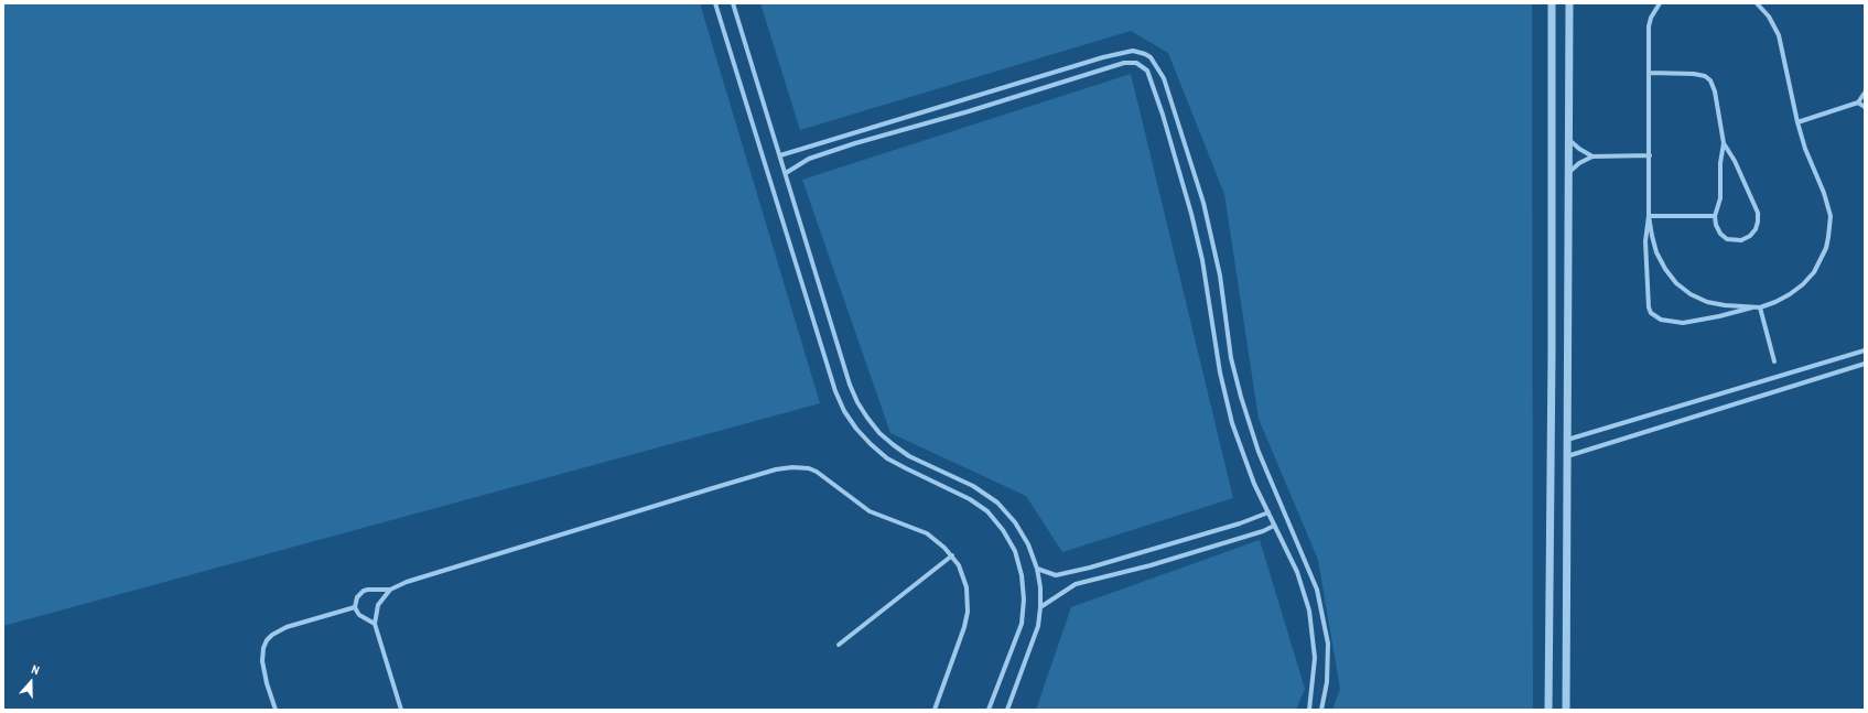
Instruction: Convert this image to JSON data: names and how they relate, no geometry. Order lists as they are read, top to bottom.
{
  "north": "top"
}
